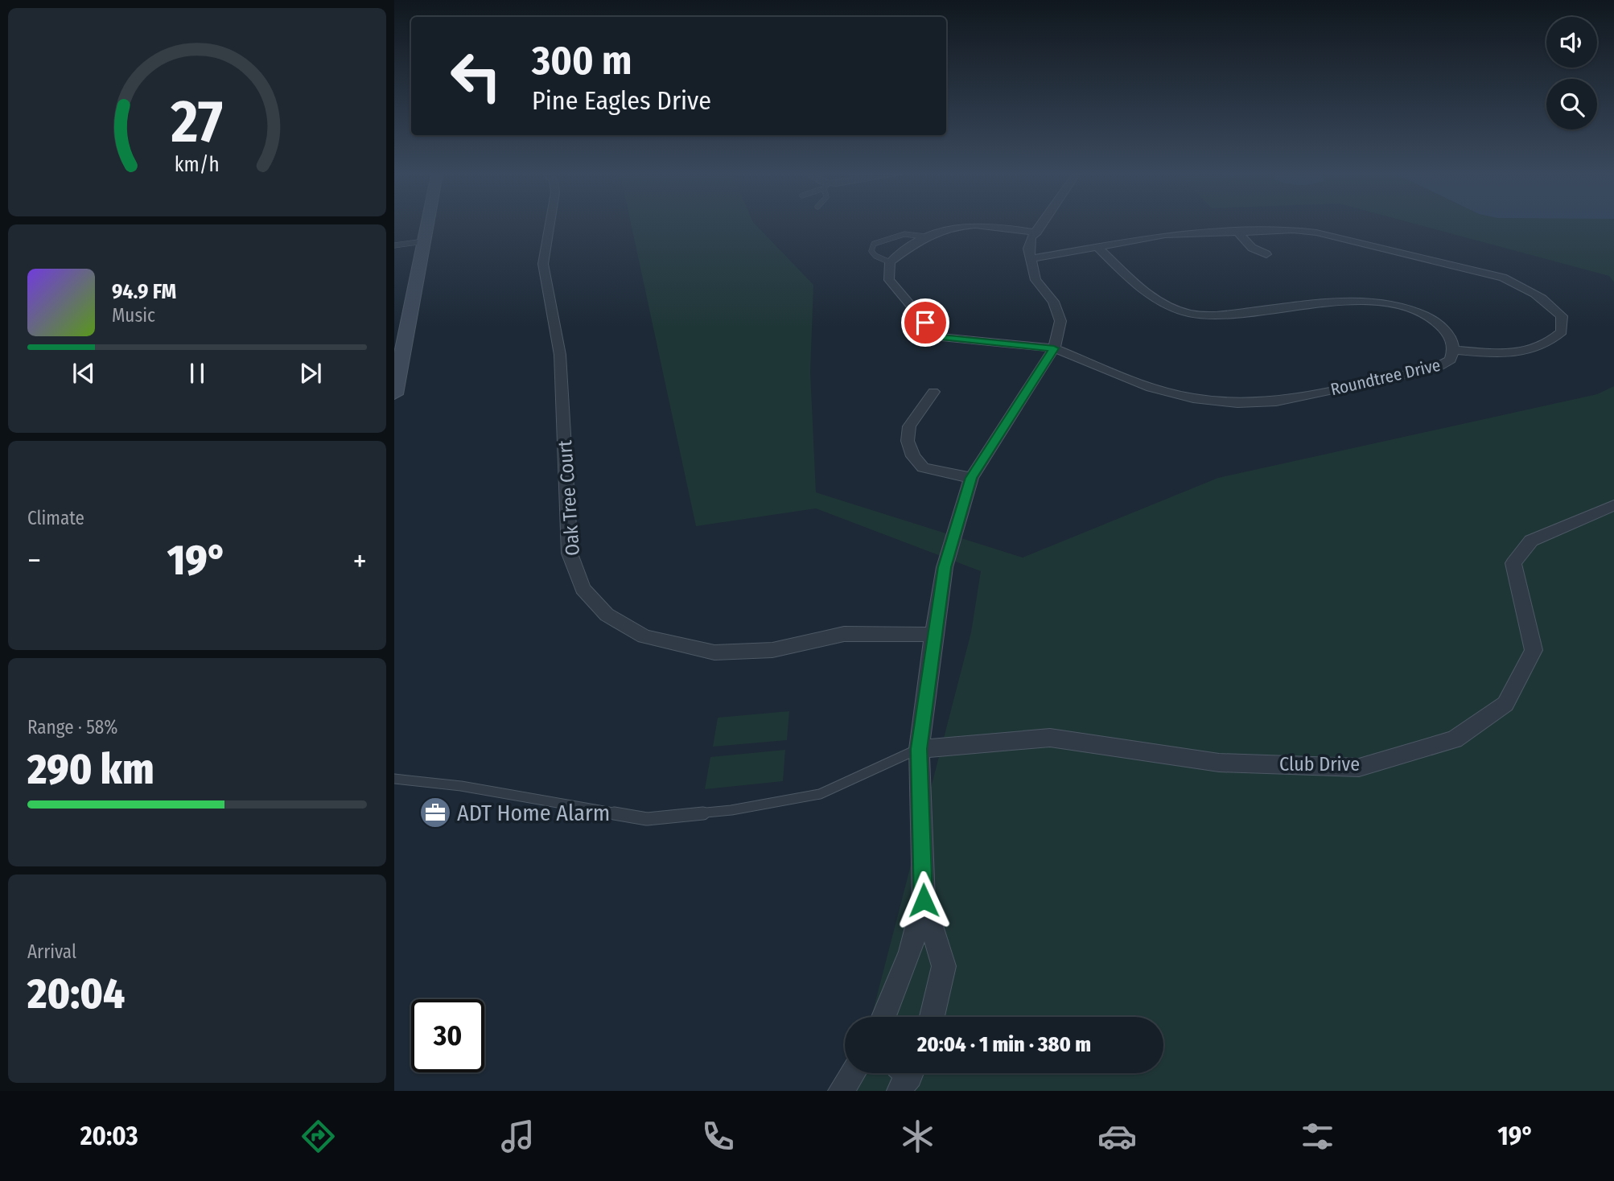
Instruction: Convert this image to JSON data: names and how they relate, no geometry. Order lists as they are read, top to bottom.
{
  "streets": {
    "street": ["Roundtree Drive", "Oak Tree Court", "Club Drive"]
  },
  "places": {
    "office": ["ADT Home Alarm"]
  },
  "page": {
    "turn": ["300 m", "Pine Eagles Drive"],
    "song": ["94.9 FM", "Music"],
    "tile": [
      "Climate",
      ["Range · 58%", "290 km"],
      ["Arrival", "20:04"]
    ],
    "heat": ["−", "19°", "+"],
    "limit": "30",
    "trip": "20:04 · 1 min · 380 m",
    "tabs": ["20:03", "19°"],
    "gauge": ["27", "km/h"]
  }
}
